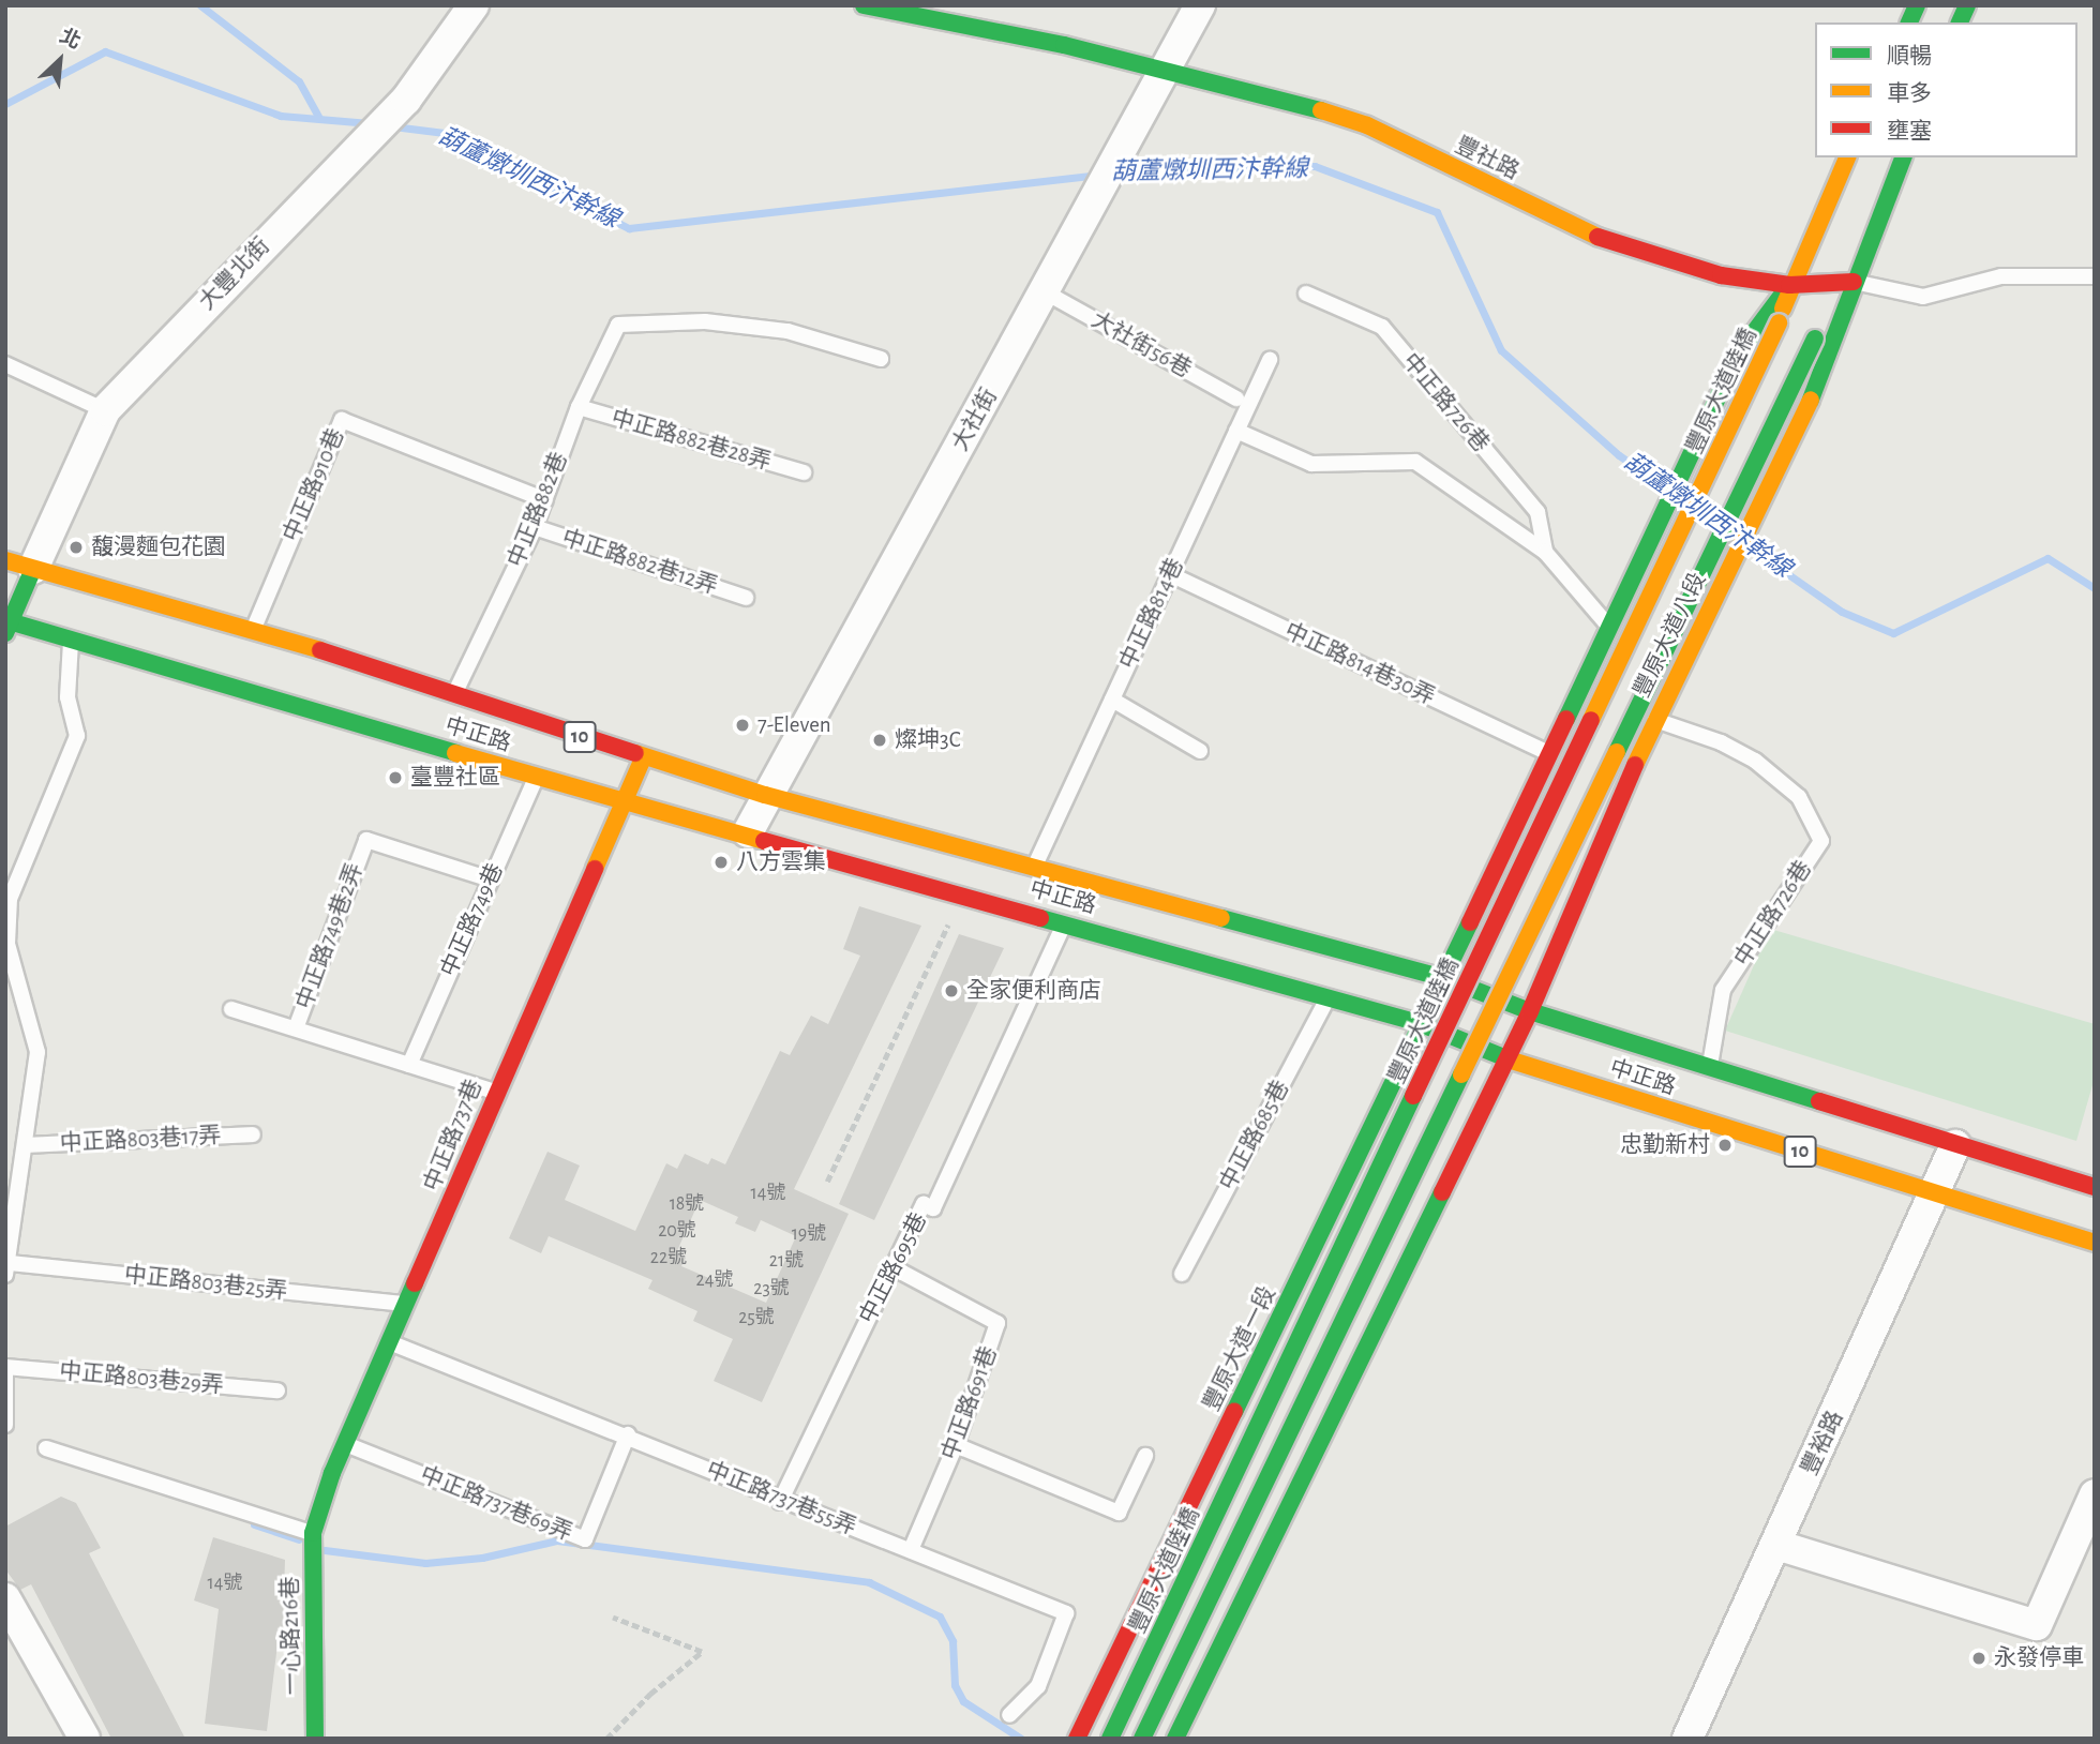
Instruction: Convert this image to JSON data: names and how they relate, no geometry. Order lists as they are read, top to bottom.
{
  "streets": {
    "street": [
      "豐社路",
      "大豐北街",
      "豐原大道陸橋",
      "大社街",
      "豐原大道八段",
      "中正路",
      "10",
      "中正路737巷",
      "豐原大道一段",
      "豐裕路",
      "一心路216巷"
    ],
    "lane": [
      "大社街56巷",
      "中正路726巷",
      "中正路882巷28弄",
      "中正路910巷",
      "中正路882巷",
      "中正路882巷12弄",
      "中正路814巷",
      "中正路814巷30弄",
      "中正路749巷",
      "中正路749巷2弄",
      "中正路685巷",
      "中正路803巷17弄",
      "中正路695巷",
      "中正路803巷25弄",
      "中正路803巷29弄",
      "中正路691巷",
      "中正路737巷55弄",
      "中正路737巷69弄"
    ]
  },
  "crossings": [
    ["豐社路", "豐原大道陸橋"],
    ["豐社路", "大社街"],
    ["豐社路", "豐原大道八段"],
    ["大豐北街", "中正路"],
    ["大社街56巷", "大社街"],
    ["中正路726巷", "豐原大道八段"],
    ["中正路726巷", "中正路"],
    ["大社街", "中正路"],
    ["中正路882巷28弄", "中正路882巷"],
    ["中正路910巷", "中正路882巷"],
    ["中正路910巷", "中正路"],
    ["中正路882巷", "中正路882巷12弄"],
    ["中正路882巷", "中正路"],
    ["中正路814巷", "中正路814巷30弄"],
    ["中正路814巷", "中正路"],
    ["豐原大道八段", "中正路"],
    ["中正路", "中正路749巷"],
    ["中正路", "中正路737巷"],
    ["中正路", "中正路685巷"],
    ["中正路", "中正路695巷"],
    ["中正路", "豐原大道一段"],
    ["中正路", "豐裕路"],
    ["中正路749巷", "中正路749巷2弄"],
    ["中正路737巷", "中正路803巷25弄"],
    ["中正路737巷", "中正路737巷55弄"],
    ["中正路737巷", "中正路737巷69弄"],
    ["中正路737巷", "一心路216巷"],
    ["中正路695巷", "中正路691巷"],
    ["中正路695巷", "中正路737巷55弄"],
    ["中正路691巷", "中正路737巷55弄"],
    ["中正路737巷55弄", "中正路737巷69弄"]
  ],
  "water": ["葫蘆燉圳西汴幹線"],
  "places": [
    "馥漫麵包花園",
    "7-Eleven",
    "燦坤3C",
    "臺豐社區",
    "八方雲集",
    "全家便利商店",
    "忠勤新村",
    "永發停車"
  ],
  "house_numbers": [
    "14號",
    "18號",
    "20號",
    "19號",
    "22號",
    "21號",
    "24號",
    "23號",
    "25號",
    "14號"
  ],
  "legend": ["順暢", "車多", "壅塞"],
  "north": "top right"
}
